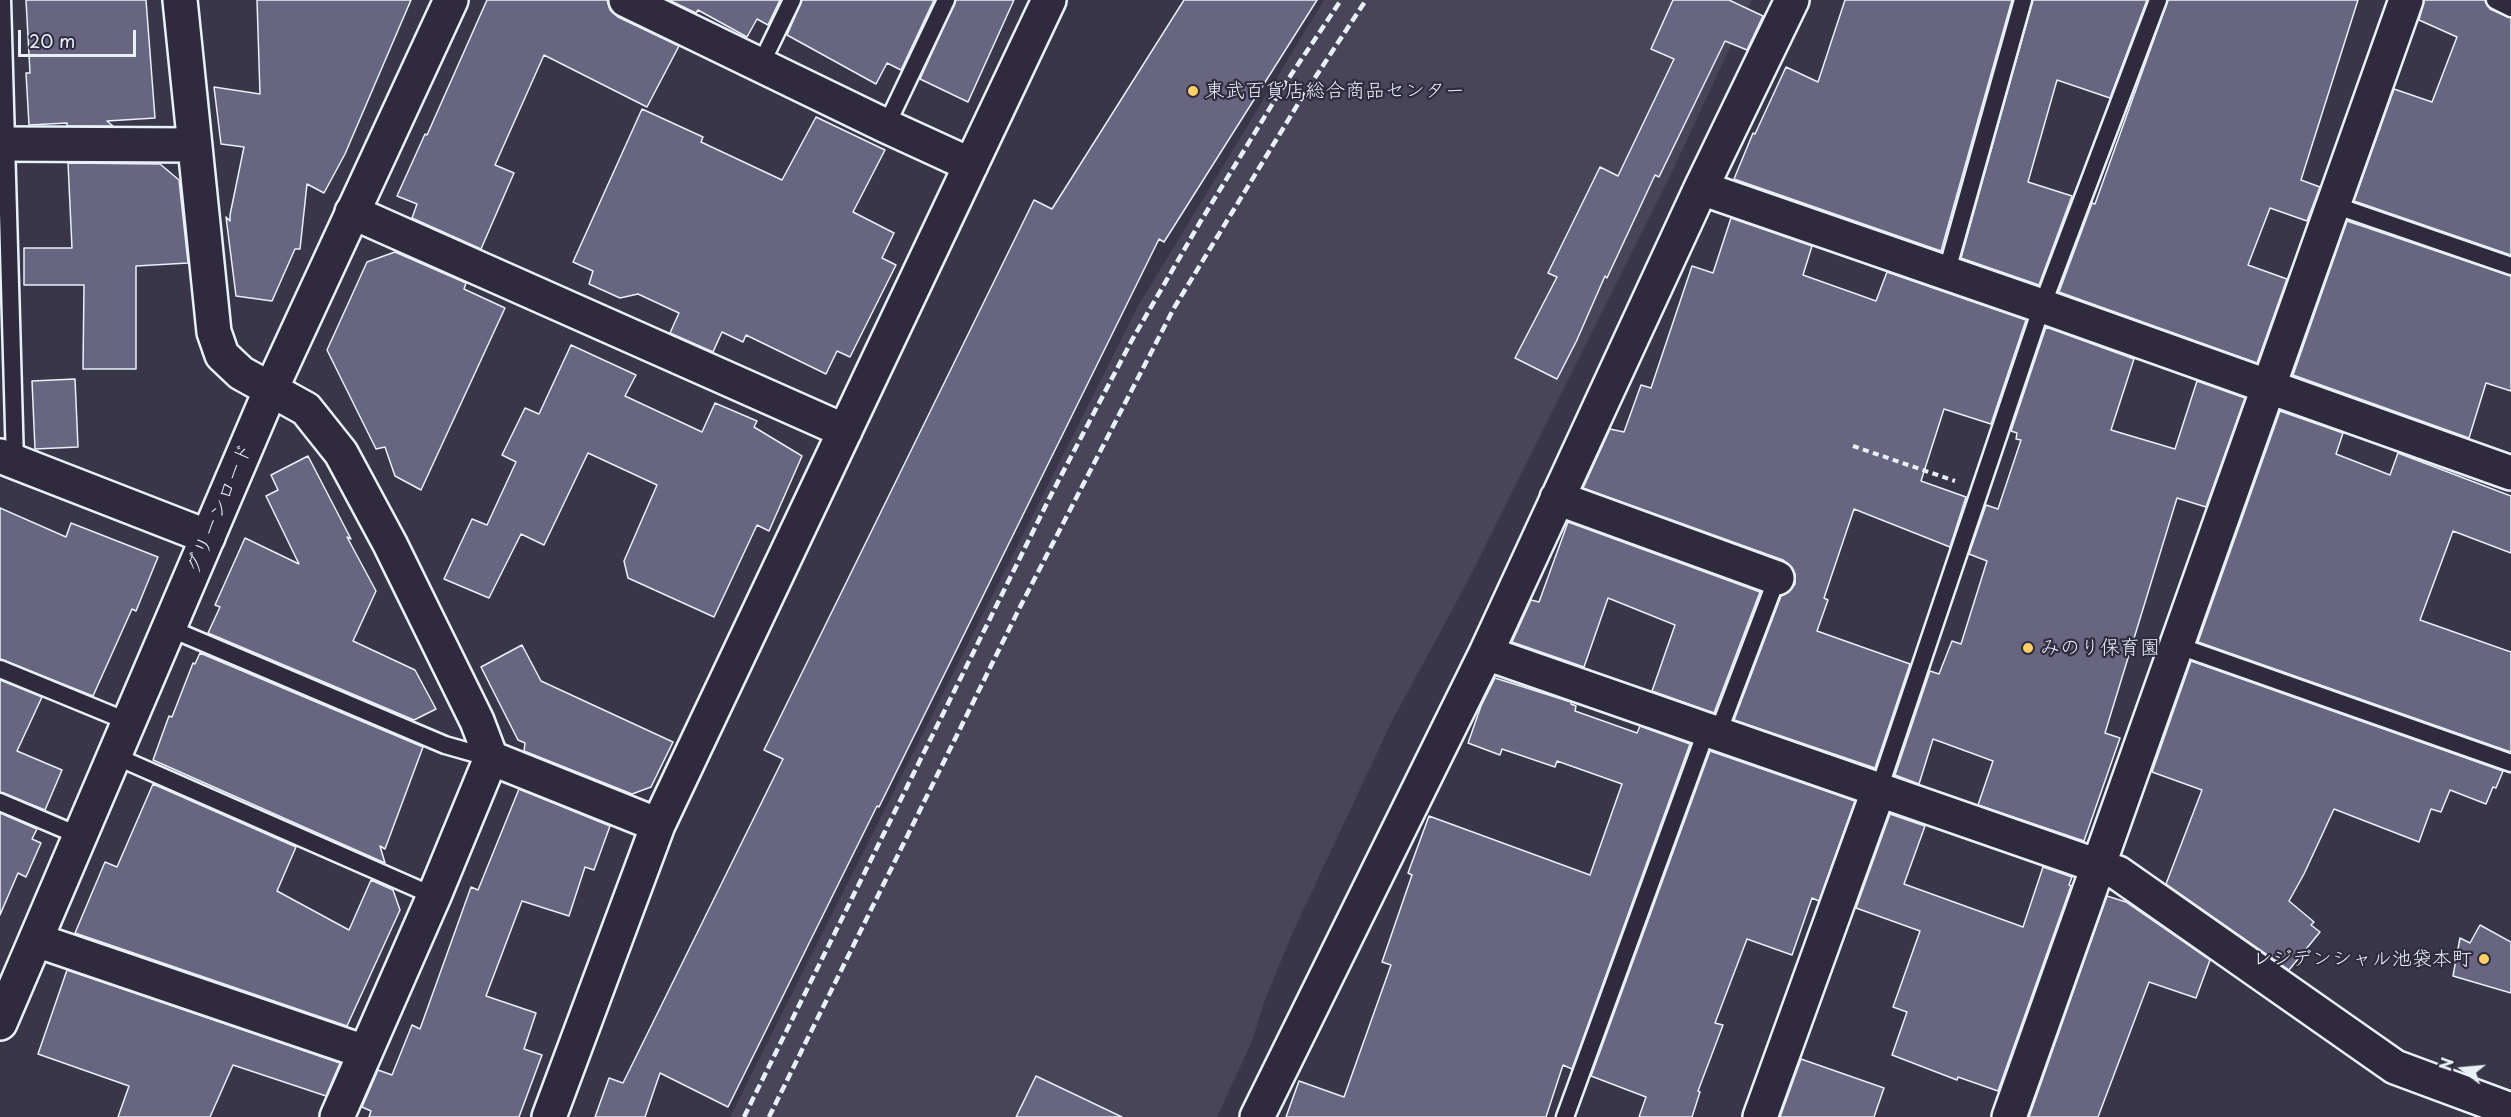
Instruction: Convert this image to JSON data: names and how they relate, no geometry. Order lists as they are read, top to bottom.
{
  "streets": {
    "street": ["グリーンロード"]
  },
  "places": ["東武百貨店総合商品センター", "みのり保育園", "レジデンシャル池袋本町"],
  "scale_bar": "20 m",
  "north": "left"
}
